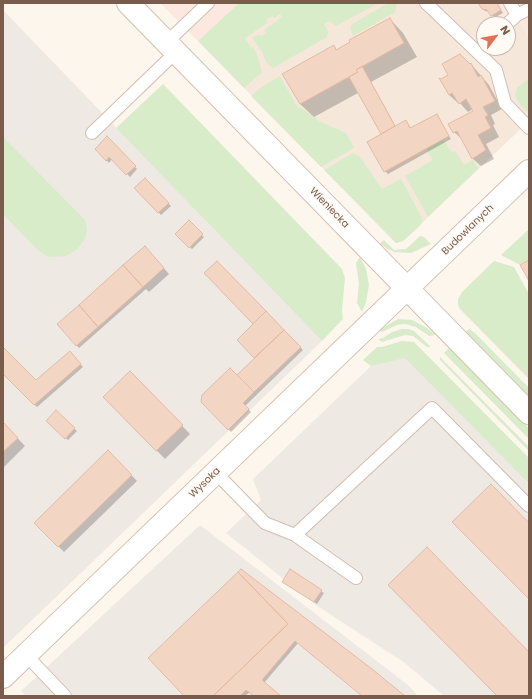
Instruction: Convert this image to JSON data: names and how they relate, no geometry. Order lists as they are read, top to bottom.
{
  "streets": {
    "street": ["Wieniecka", "Budowlanych", "Wysoka"]
  },
  "crossings": [
    ["Wieniecka", "Budowlanych"],
    ["Wieniecka", "Wysoka"],
    ["Budowlanych", "Wysoka"]
  ],
  "north": "top right"
}
